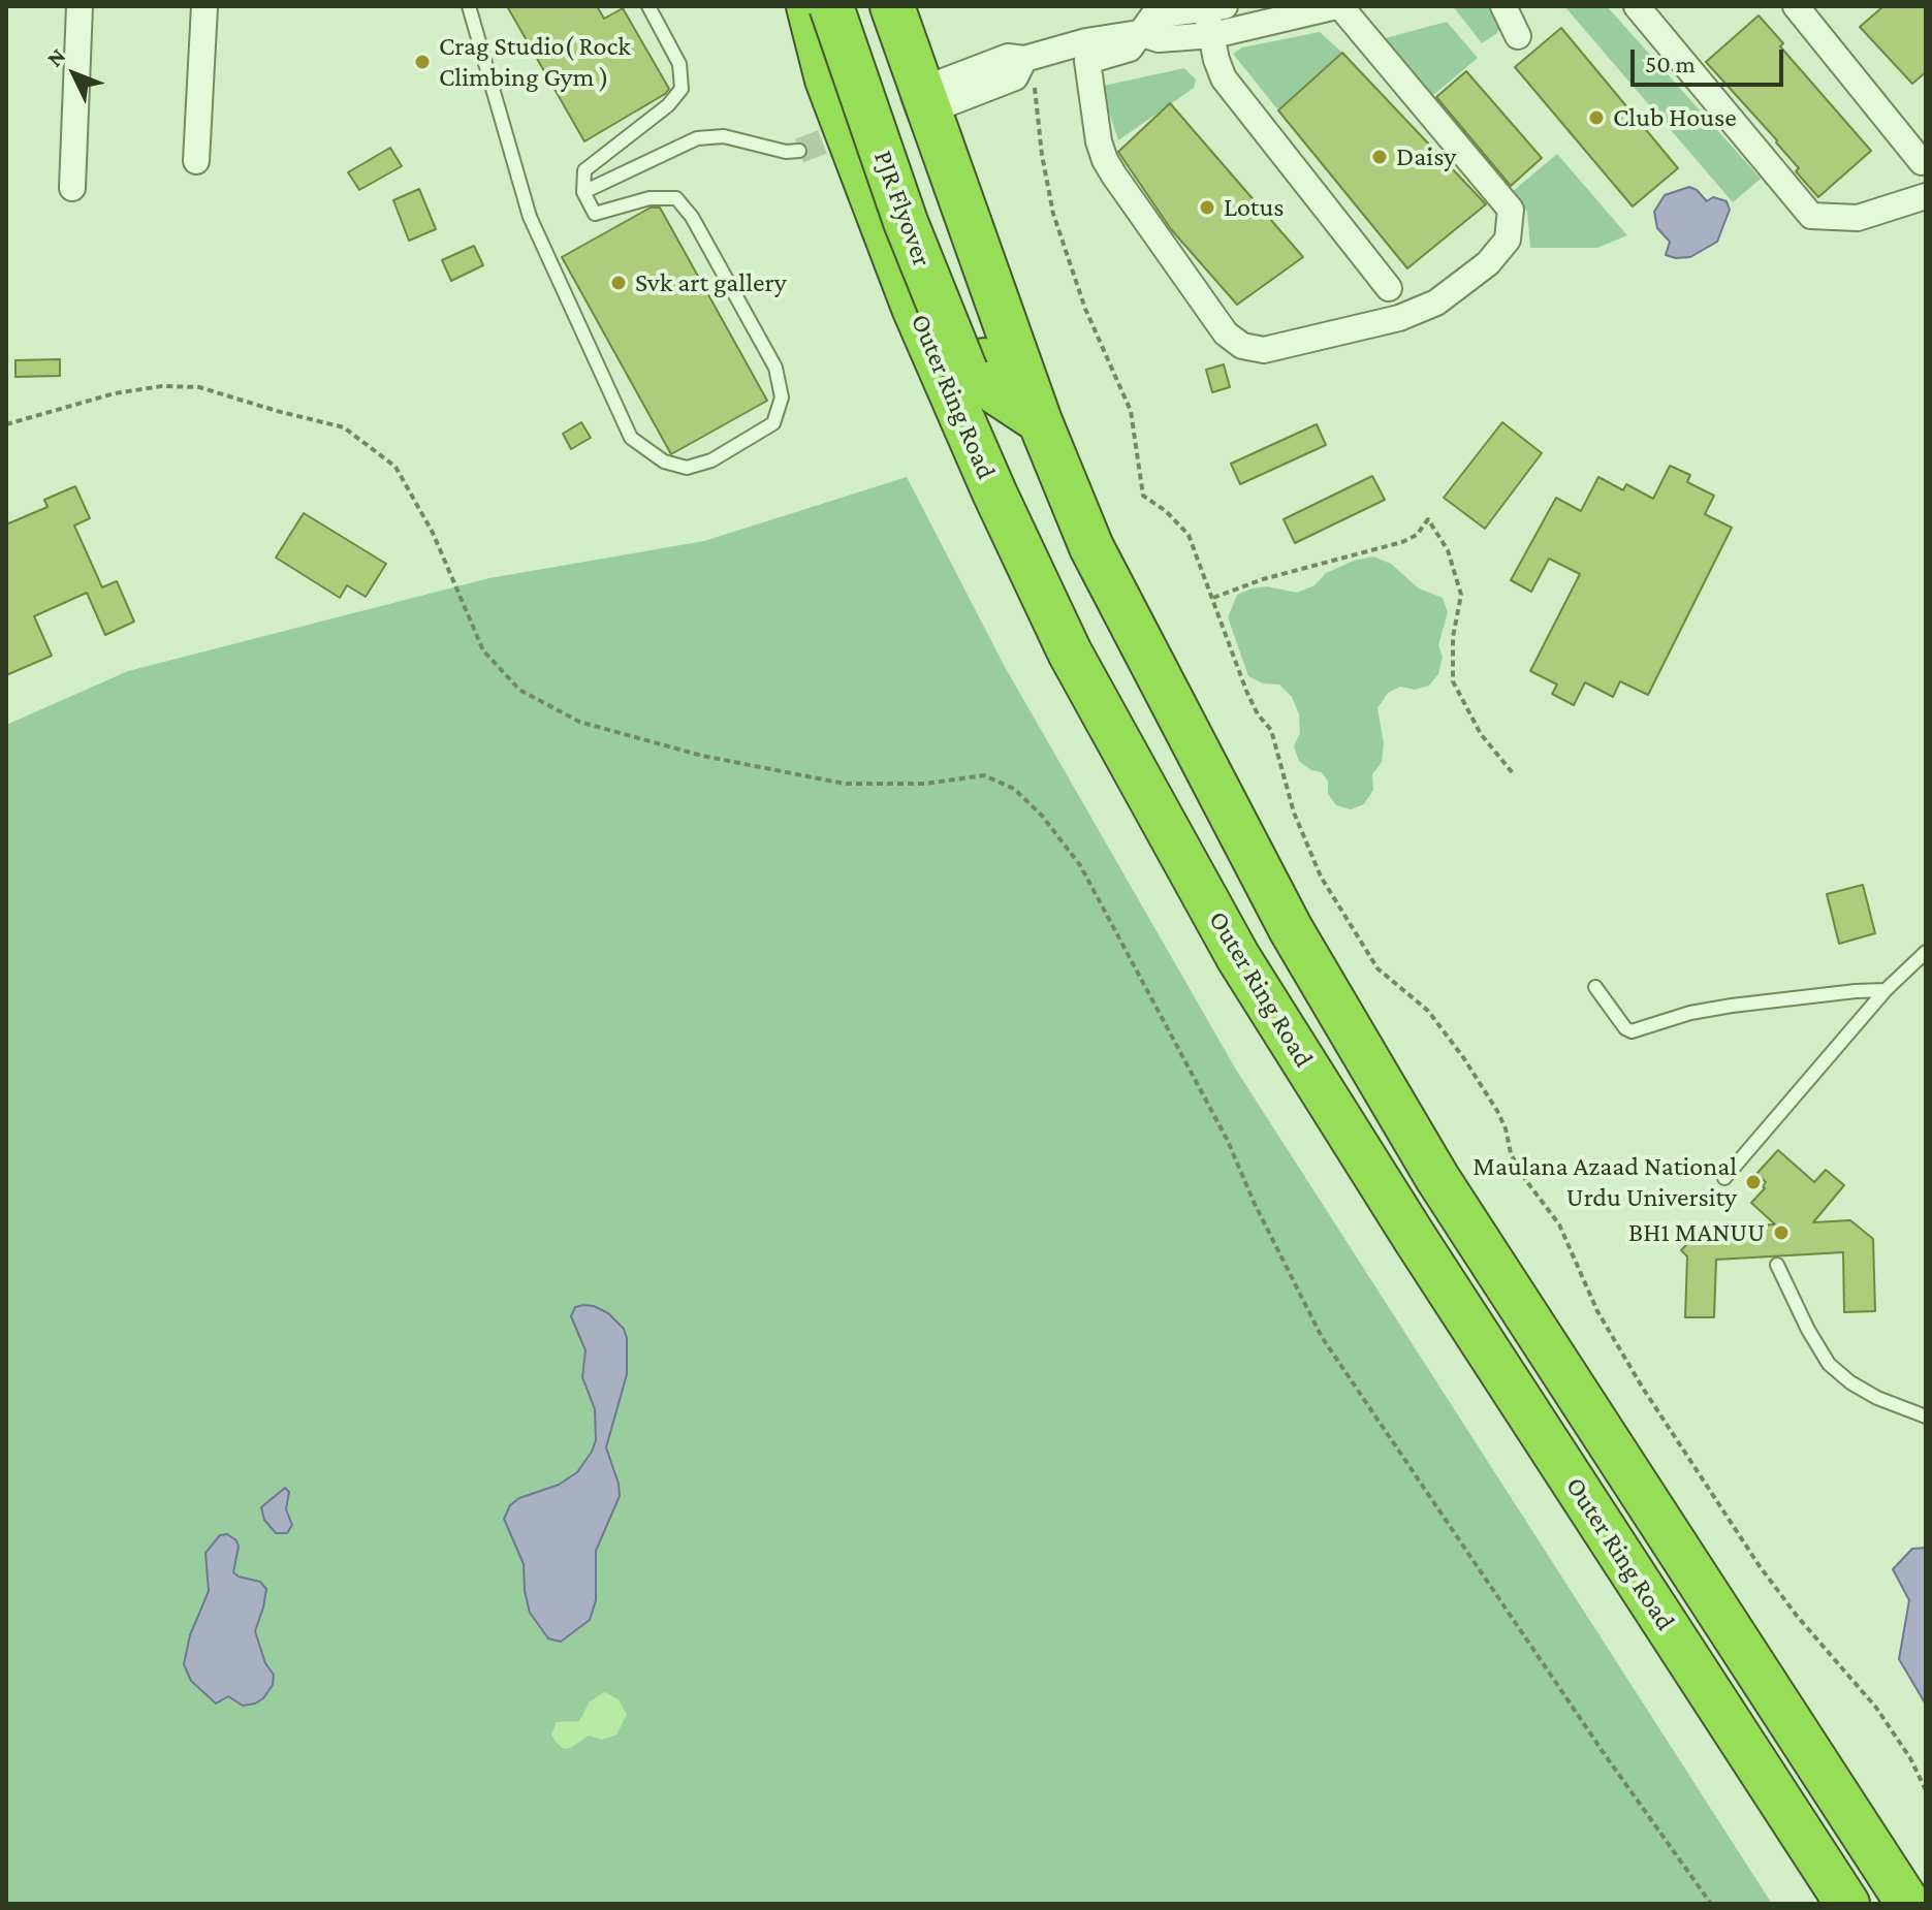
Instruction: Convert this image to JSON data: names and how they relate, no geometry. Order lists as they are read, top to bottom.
{
  "streets": {
    "highway": ["PJR Flyover", "Outer Ring Road"]
  },
  "crossings": [
    ["PJR Flyover", "Outer Ring Road"]
  ],
  "places": [
    "Crag Studio( Rock Climbing Gym )",
    "Club House",
    "Daisy",
    "Lotus",
    "Svk art gallery",
    "Maulana Azaad National Urdu University",
    "BH1 MANUU"
  ],
  "scale_bar": "50 m",
  "north": "top left"
}
